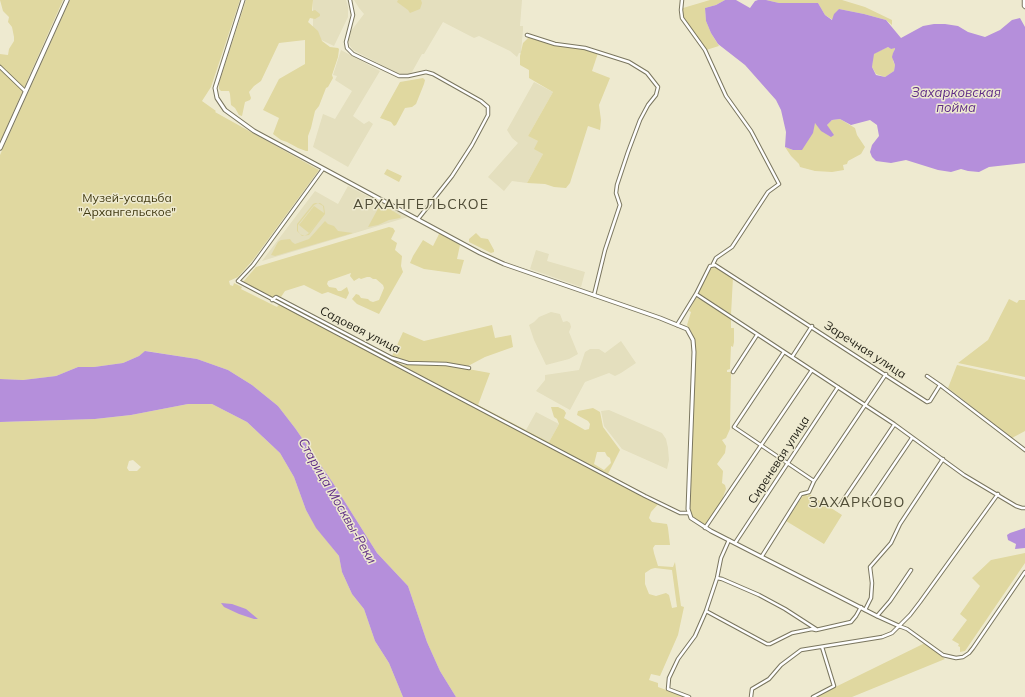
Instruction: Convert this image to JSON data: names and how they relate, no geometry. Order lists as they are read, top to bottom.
{
  "streets": {
    "street": ["Садовая улица", "Заречная улица", "Сиреневая улица"]
  },
  "districts": ["АРХАНГЕЛЬСКОЕ", "ЗАХАРКОВО"],
  "water": ["Захарковская пойма", "Старица Москвы-Реки"],
  "parks": ["Музей-усадьба \"Архангельское\""]
}
